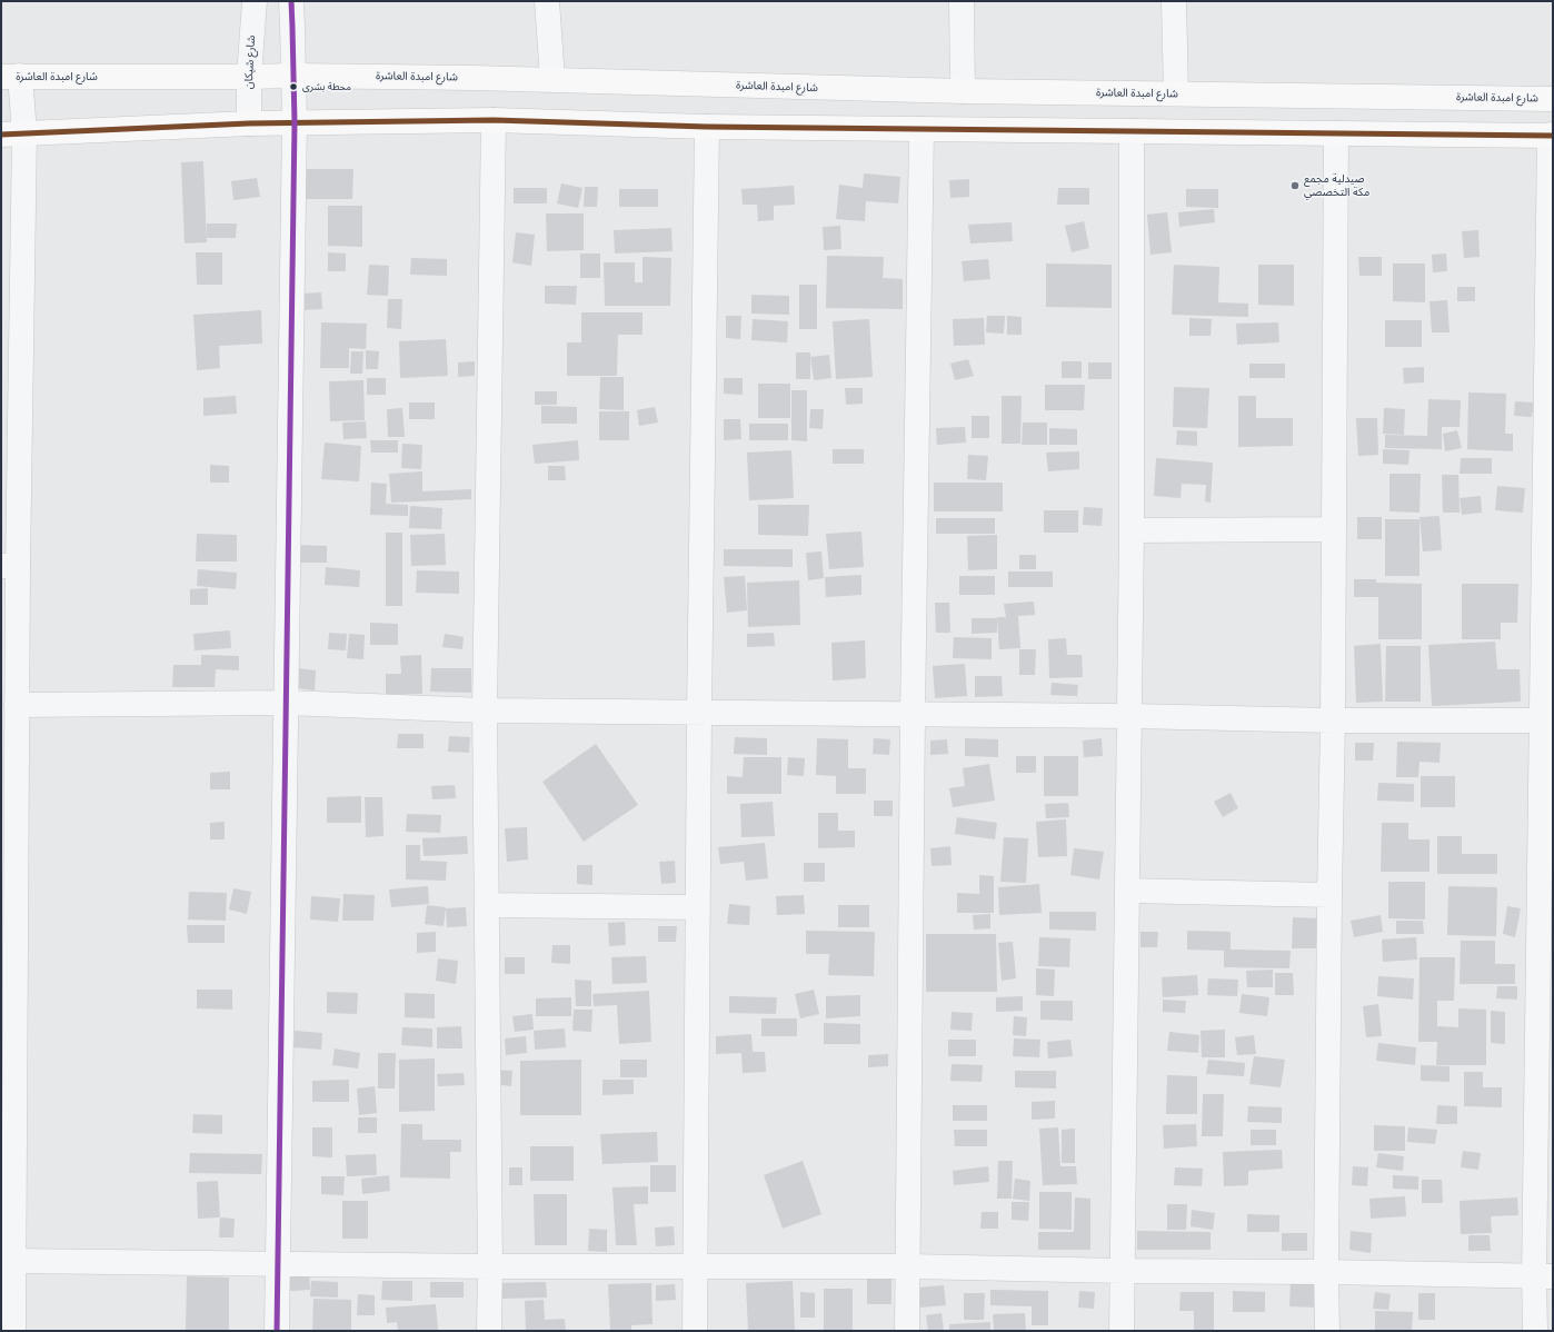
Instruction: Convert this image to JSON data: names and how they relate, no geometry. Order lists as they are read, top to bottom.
{
  "streets": {
    "main road": ["شارع امبدة العاشرة"],
    "street": ["شارع شيكان"]
  },
  "crossings": [
    ["شارع شيكان", "شارع امبدة العاشرة"]
  ],
  "places": ["محطة بشرى", "صيدلية مجمع مكة التخصصي"]
}
